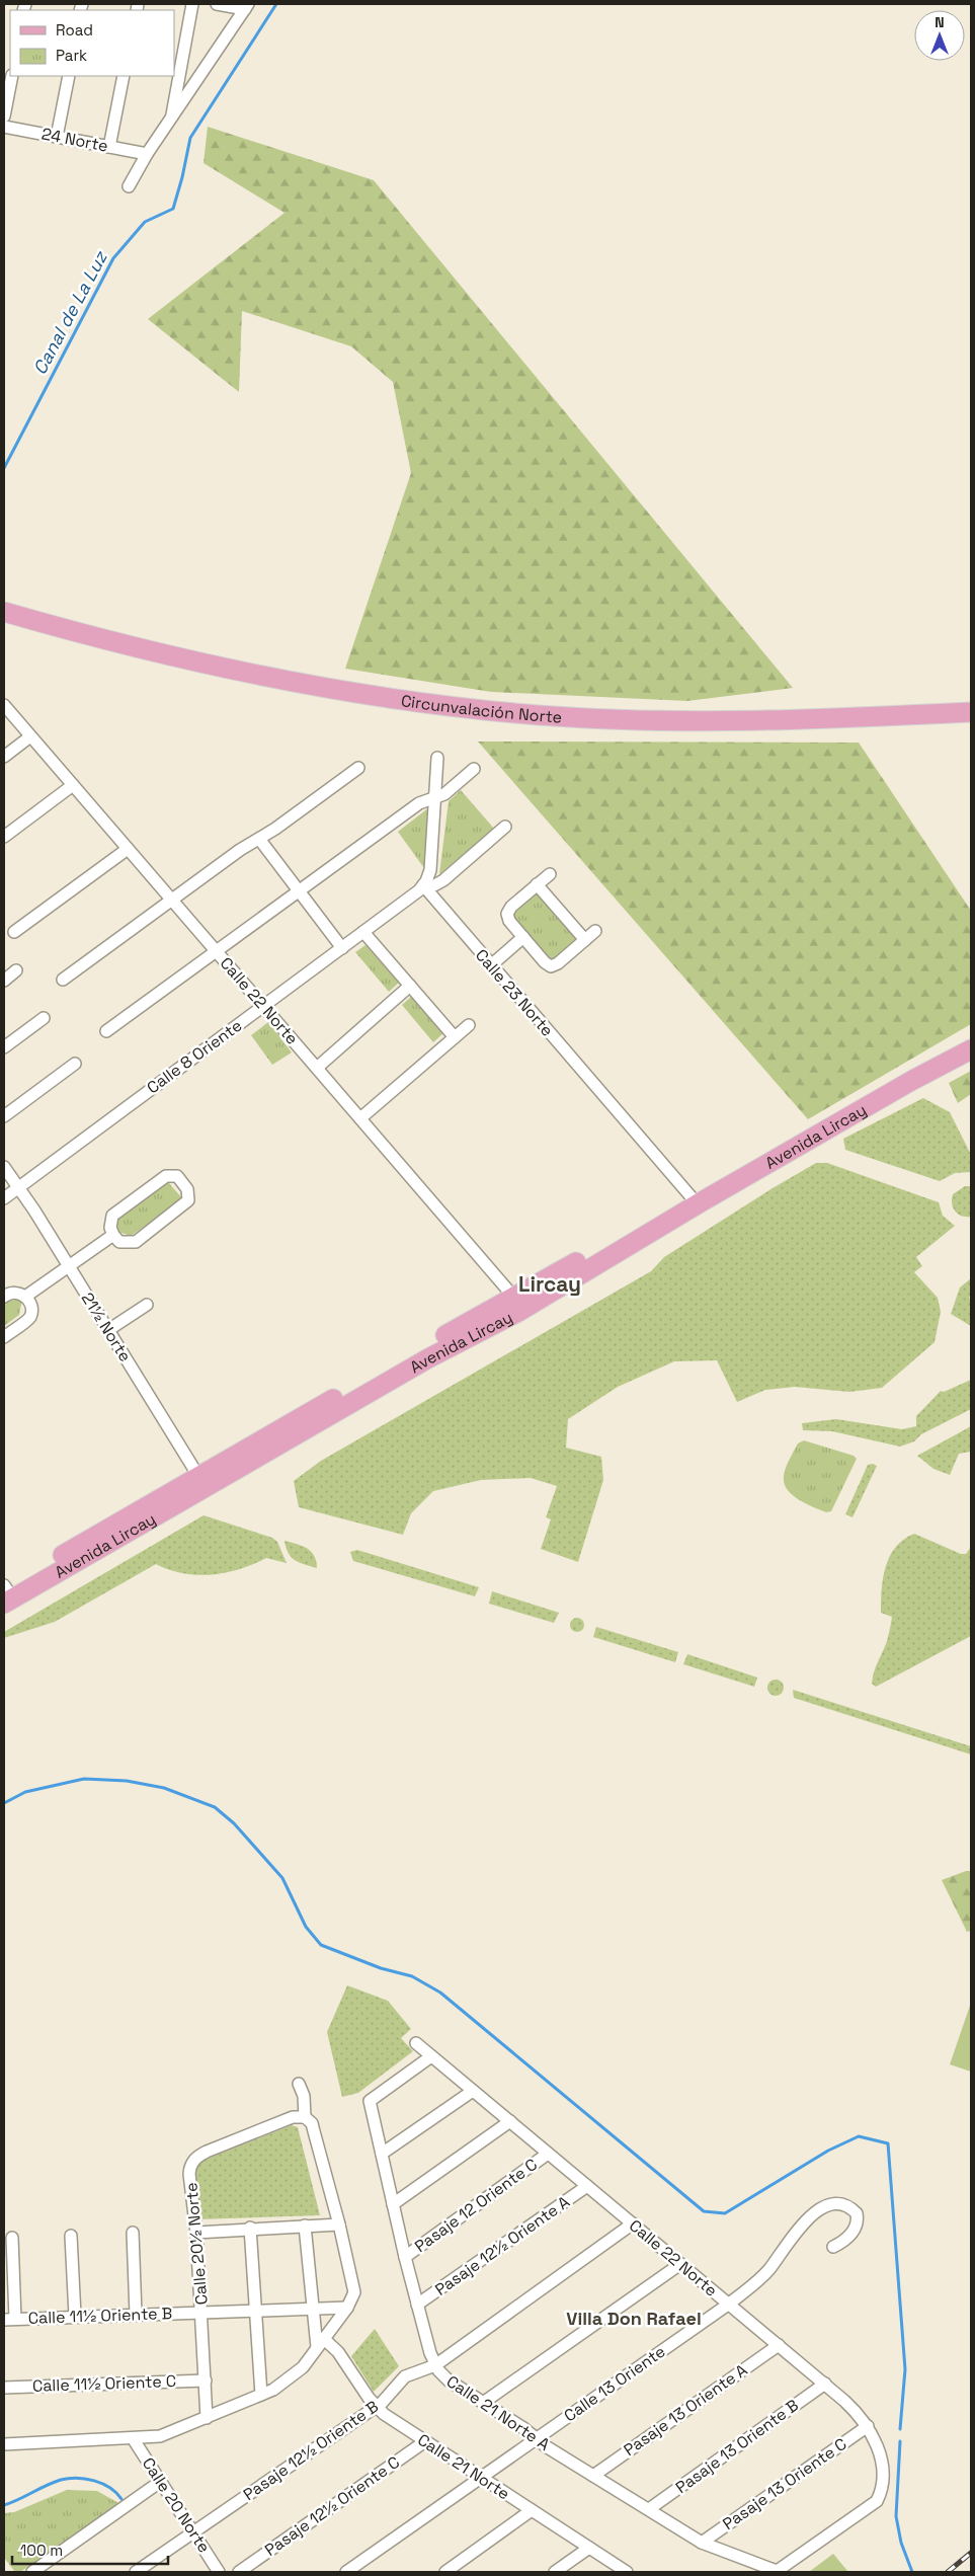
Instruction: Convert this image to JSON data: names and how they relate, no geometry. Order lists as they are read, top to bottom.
{
  "streets": {
    "main road": ["Circunvalación Norte", "Avenida Lircay"],
    "street": [
      "24 Norte",
      "Calle 23 Norte",
      "Calle 22 Norte",
      "Calle 8 Oriente",
      "21½ Norte",
      "Pasaje 12 Oriente C",
      "Calle 20½ Norte",
      "Pasaje 12½ Oriente A",
      "Calle 11½ Oriente B",
      "Calle 11½ Oriente C",
      "Calle 13 Oriente",
      "Pasaje 13 Oriente A",
      "Calle 21 Norte A",
      "Pasaje 13 Oriente B",
      "Pasaje 12½ Oriente B",
      "Calle 21 Norte",
      "Pasaje 13 Oriente C",
      "Calle 20 Norte",
      "Pasaje 12½ Oriente C"
    ]
  },
  "crossings": [
    ["Calle 23 Norte", "Calle 8 Oriente"],
    ["Calle 23 Norte", "Avenida Lircay"],
    ["Calle 22 Norte", "Calle 8 Oriente"],
    ["Calle 22 Norte", "Avenida Lircay"],
    ["Calle 22 Norte", "Pasaje 12 Oriente C"],
    ["Calle 22 Norte", "Pasaje 12½ Oriente A"],
    ["Calle 22 Norte", "Calle 13 Oriente"],
    ["Calle 22 Norte", "Pasaje 13 Oriente A"],
    ["Calle 22 Norte", "Calle 21 Norte A"],
    ["Calle 22 Norte", "Pasaje 13 Oriente B"],
    ["Calle 22 Norte", "Pasaje 12½ Oriente B"],
    ["Calle 22 Norte", "Pasaje 13 Oriente C"],
    ["Calle 8 Oriente", "21½ Norte"],
    ["Avenida Lircay", "21½ Norte"],
    ["Pasaje 12 Oriente C", "Calle 21 Norte A"],
    ["Calle 20½ Norte", "Calle 11½ Oriente B"],
    ["Calle 20½ Norte", "Calle 11½ Oriente C"],
    ["Pasaje 12½ Oriente A", "Calle 21 Norte A"],
    ["Calle 13 Oriente", "Calle 21 Norte A"],
    ["Calle 13 Oriente", "Calle 21 Norte"],
    ["Pasaje 13 Oriente A", "Calle 21 Norte A"],
    ["Calle 21 Norte A", "Pasaje 13 Oriente B"],
    ["Calle 21 Norte A", "Pasaje 12½ Oriente B"],
    ["Calle 21 Norte A", "Pasaje 13 Oriente C"],
    ["Pasaje 12½ Oriente B", "Calle 21 Norte"],
    ["Pasaje 12½ Oriente B", "Calle 20 Norte"],
    ["Calle 21 Norte", "Pasaje 12½ Oriente C"]
  ],
  "districts": ["Lircay", "Villa Don Rafael"],
  "water": ["Canal de La Luz"],
  "legend": ["Road", "Park"],
  "scale_bar": "100 m",
  "north": "top"
}
